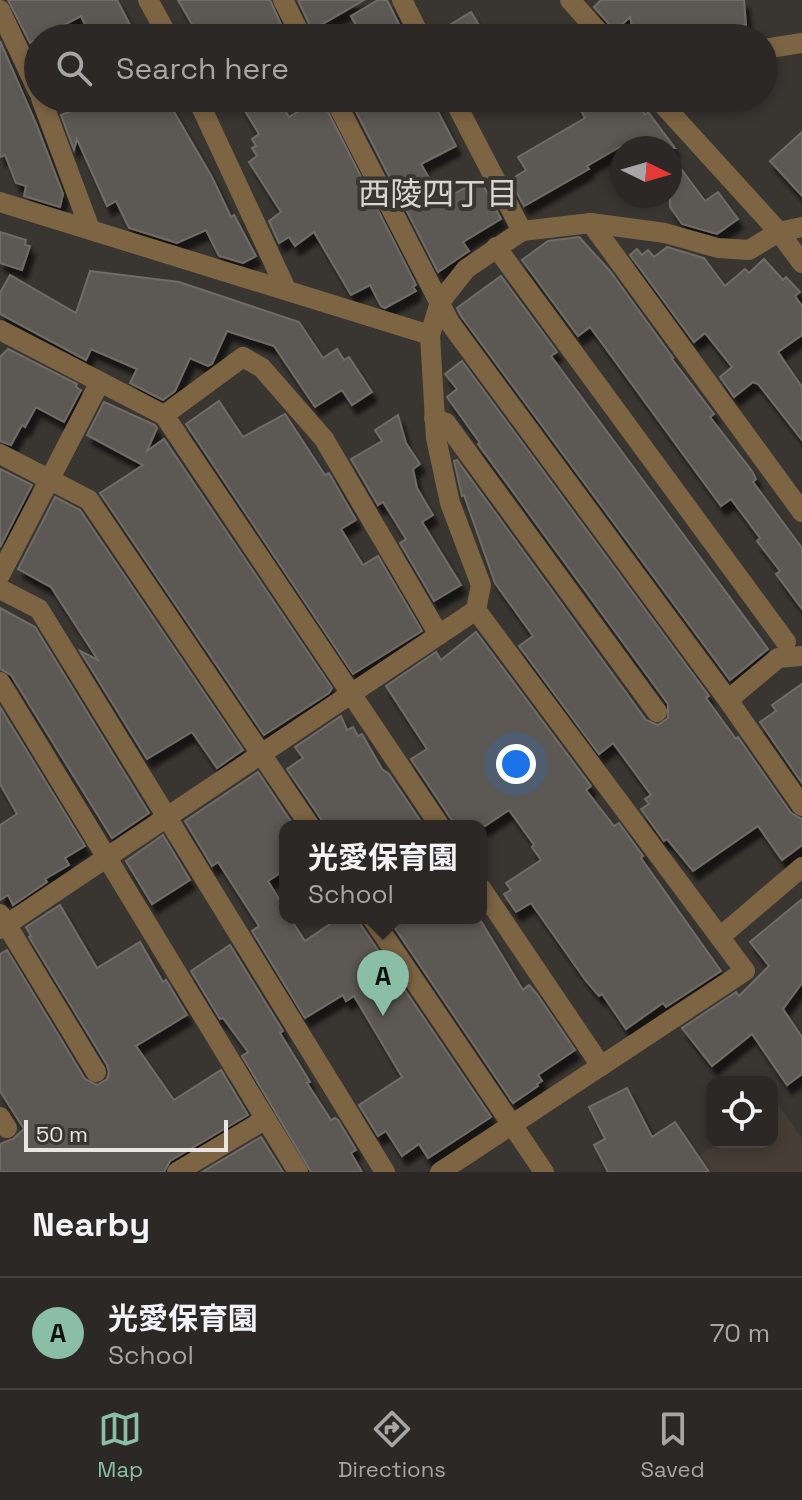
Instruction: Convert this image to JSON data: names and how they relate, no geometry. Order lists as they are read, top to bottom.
{
  "districts": ["西陵四丁目"],
  "scale_bar": "50 m",
  "north": "right",
  "page": {
    "search": "Search here",
    "popup": ["光愛保育園", "School"],
    "pins": "A",
    "scale": "50 m",
    "heading": "Nearby",
    "list": [
      {
        "mark": "A",
        "name": "光愛保育園",
        "note": "School",
        "value": "70 m"
      }
    ],
    "nav": ["Map", "Directions", "Saved"]
  }
}
